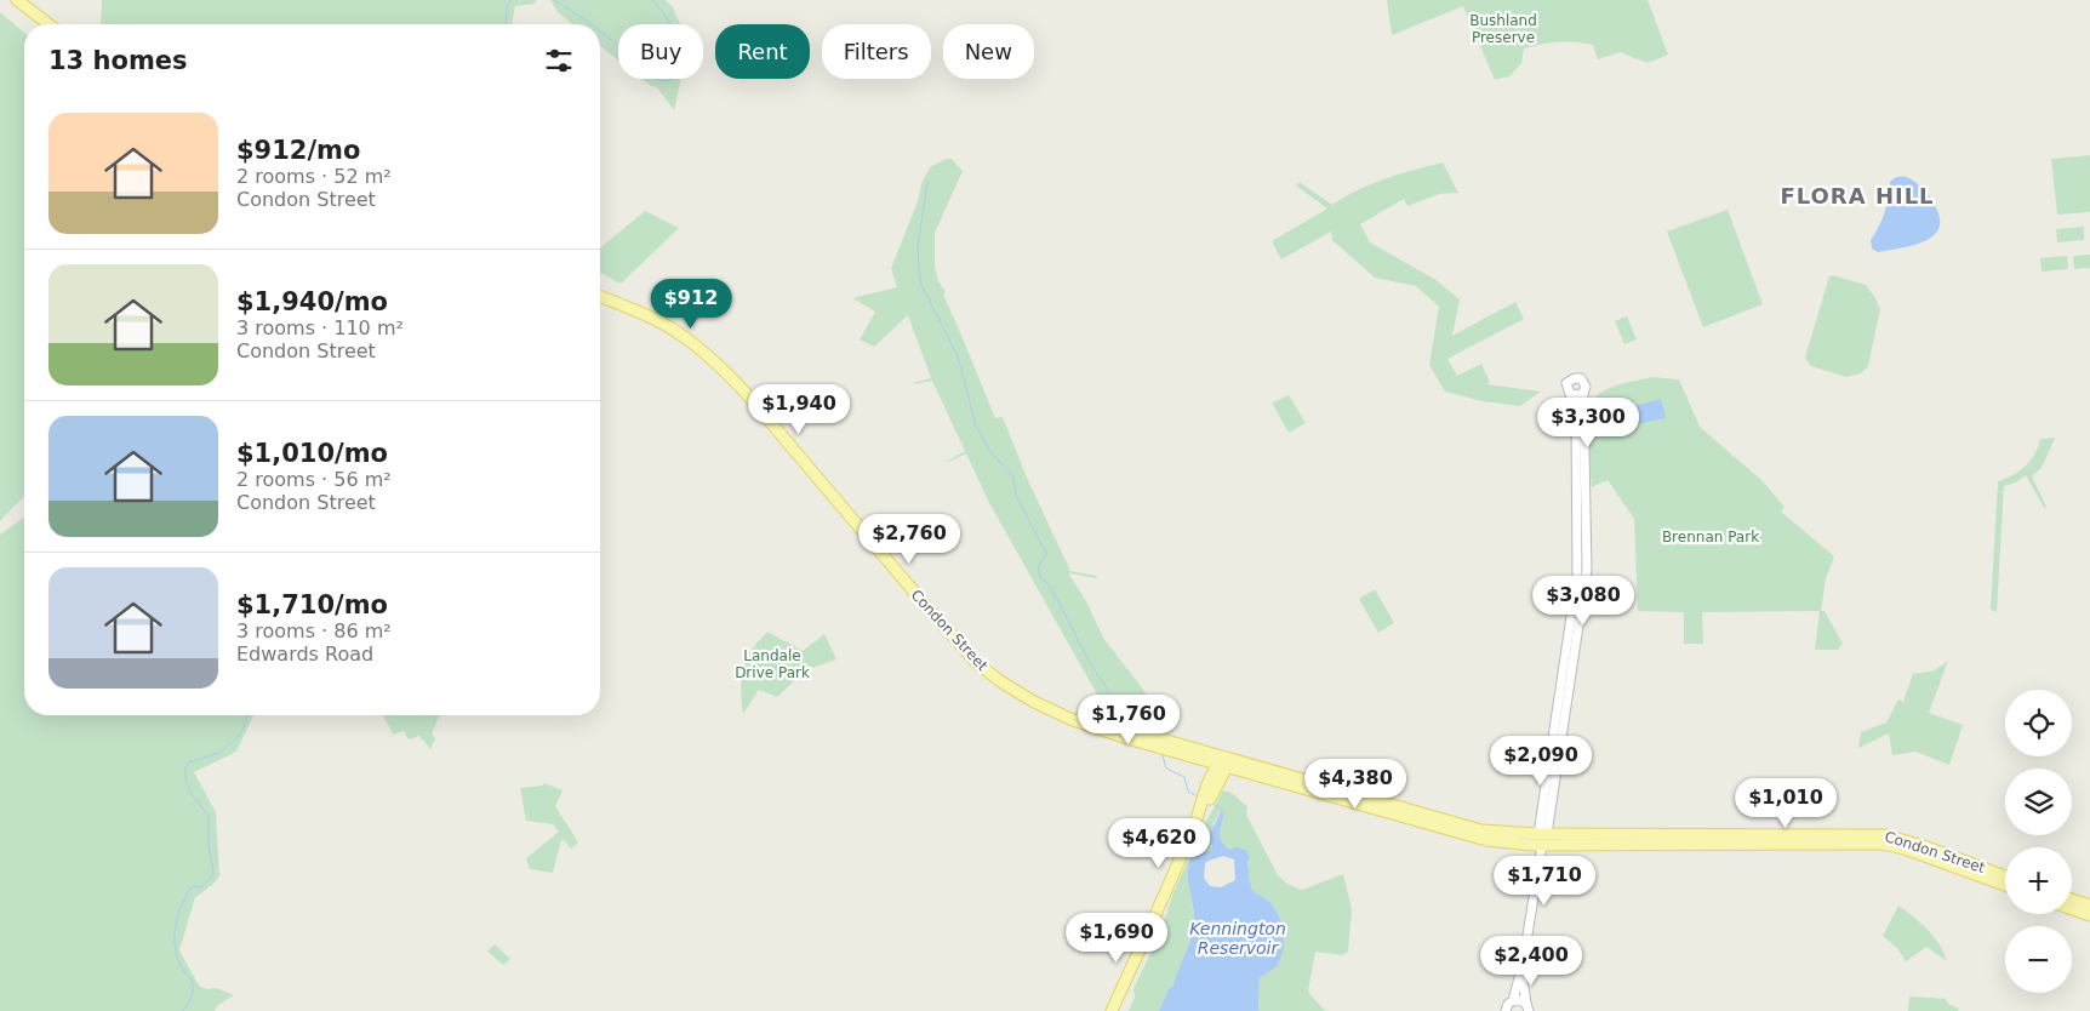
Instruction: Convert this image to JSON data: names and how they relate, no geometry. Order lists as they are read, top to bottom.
{
  "streets": {
    "main road": ["Condon Street"]
  },
  "districts": ["FLORA HILL"],
  "water": ["Kennington Reservoir"],
  "parks": ["Bushland Preserve", "Brennan Park", "Landale Drive Park"],
  "page": {
    "chip": [
      "Buy",
      "Rent",
      "Filters",
      "New"
    ],
    "heading": "13 homes",
    "list": [
      {
        "name": "$912/mo",
        "note": "2 rooms · 52 m² · Condon Street"
      },
      {
        "name": "$1,940/mo",
        "note": "3 rooms · 110 m² · Condon Street"
      },
      {
        "name": "$1,010/mo",
        "note": "2 rooms · 56 m² · Condon Street"
      },
      {
        "name": "$1,710/mo",
        "note": "3 rooms · 86 m² · Edwards Road"
      }
    ],
    "price": [
      "$912",
      "$1,940",
      "$3,300",
      "$2,760",
      "$3,080",
      "$1,760",
      "$2,090",
      "$4,380",
      "$1,010",
      "$4,620",
      "$1,710",
      "$1,690",
      "$2,400"
    ],
    "map_buttons": ["+", "−"]
  }
}
